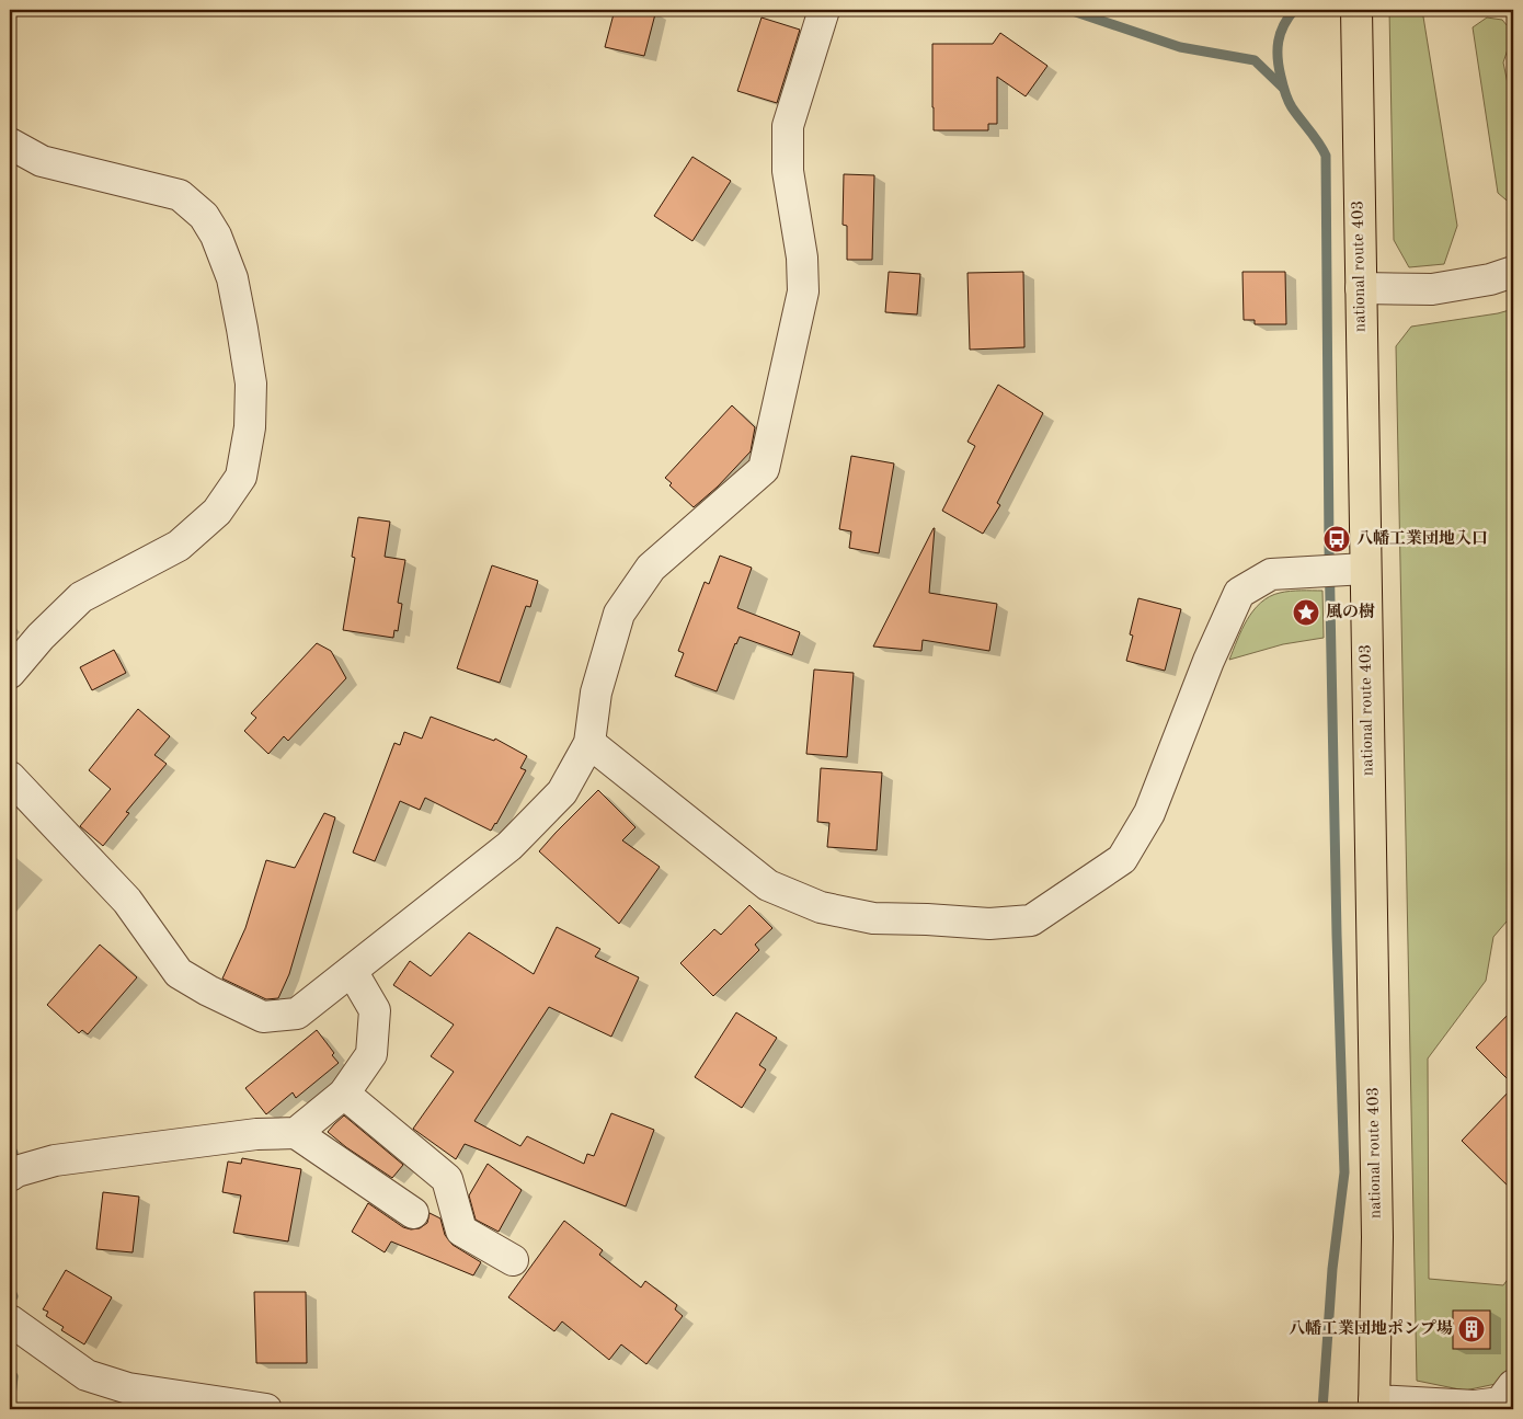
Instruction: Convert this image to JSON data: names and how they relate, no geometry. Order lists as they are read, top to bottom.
{
  "streets": {
    "highway": ["national route 403"]
  },
  "places": {
    "bus stop": ["八幡工業団地入口"],
    "place": ["風の樹"],
    "building": ["八幡工業団地ポンプ場"]
  }
}
